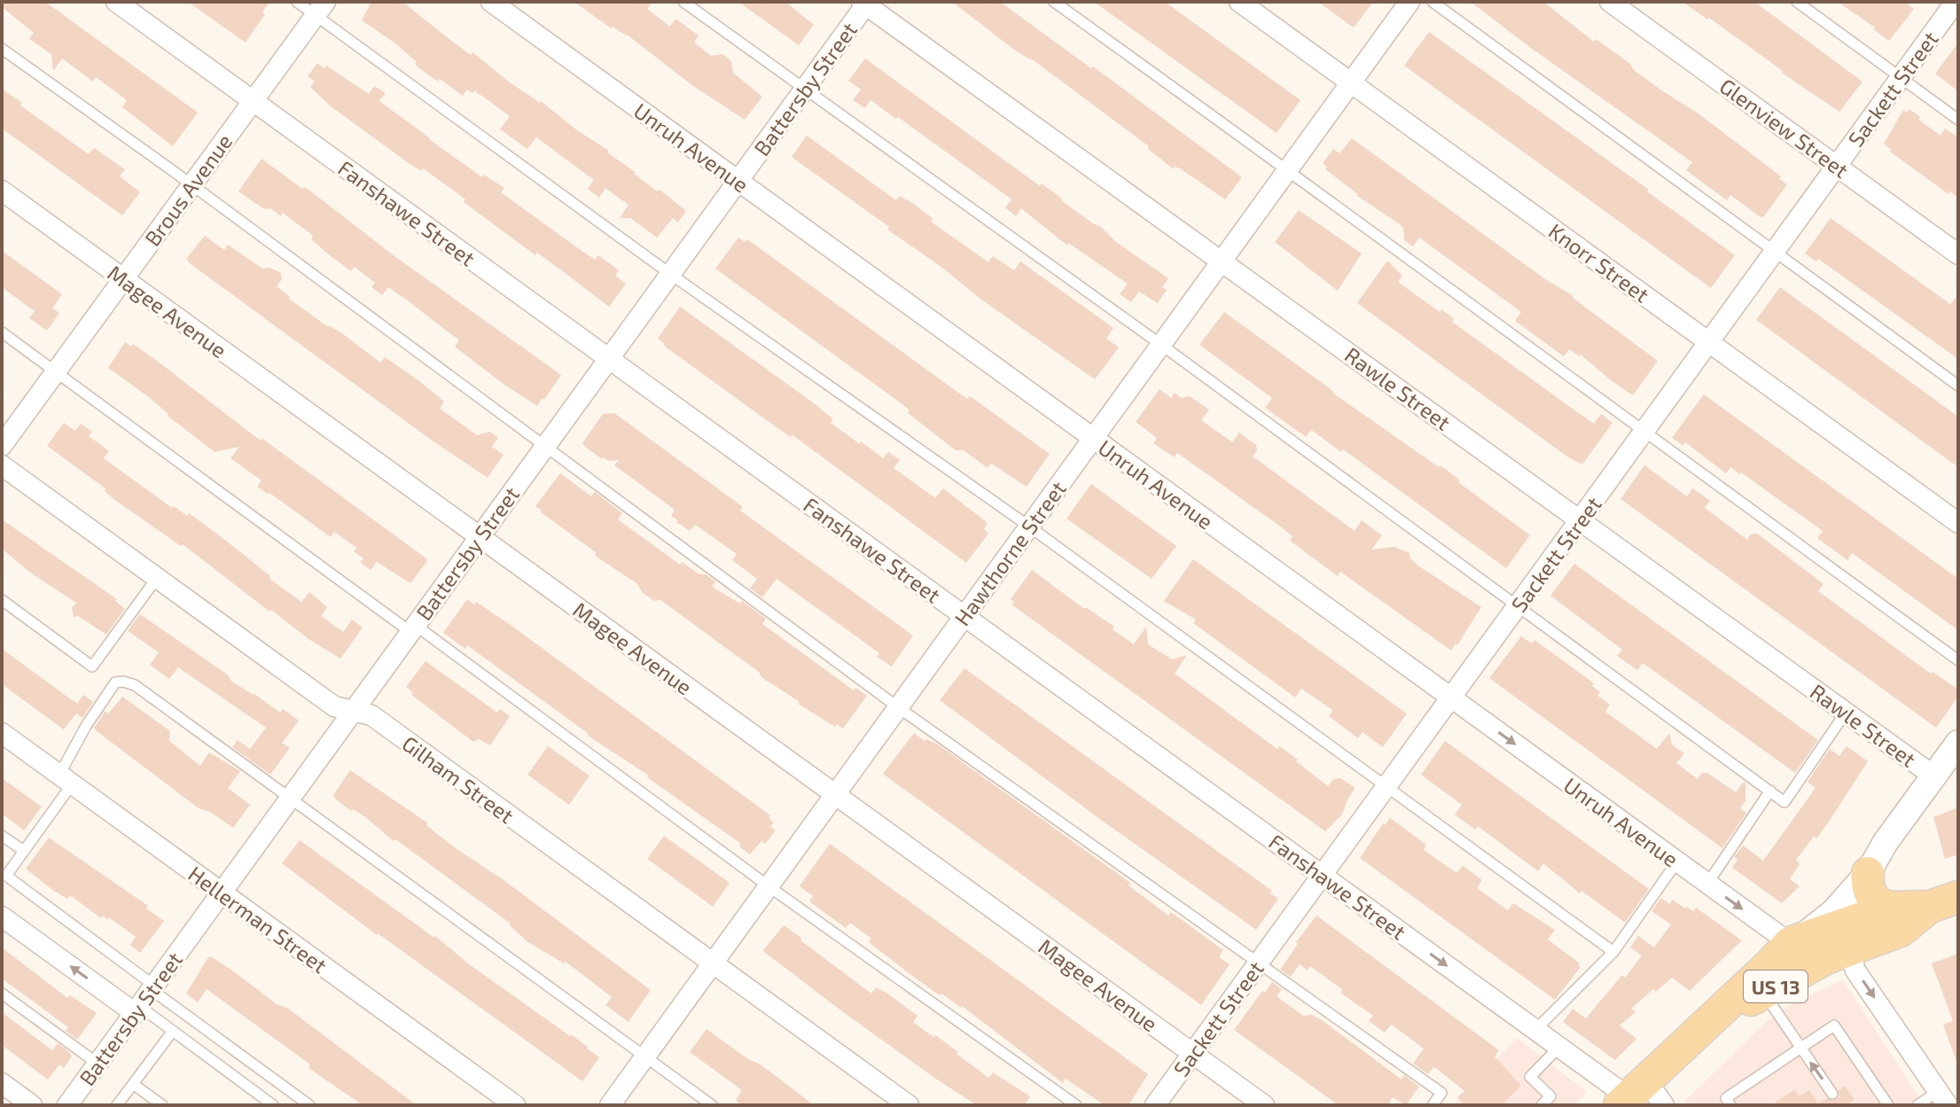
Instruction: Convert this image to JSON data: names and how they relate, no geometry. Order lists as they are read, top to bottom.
{
  "streets": {
    "main road": ["US 13"],
    "street": [
      "Battersby Street",
      "Sackett Street",
      "Glenview Street",
      "Unruh Avenue",
      "Brous Avenue",
      "Fanshawe Street",
      "Knorr Street",
      "Magee Avenue",
      "Rawle Street",
      "Hawthorne Street",
      "Gilham Street",
      "Hellerman Street"
    ]
  },
  "crossings": [
    ["Battersby Street", "Unruh Avenue"],
    ["Battersby Street", "Fanshawe Street"],
    ["Battersby Street", "Magee Avenue"],
    ["Battersby Street", "Rawle Street"],
    ["Battersby Street", "Gilham Street"],
    ["Battersby Street", "Hellerman Street"],
    ["Sackett Street", "Glenview Street"],
    ["Sackett Street", "Unruh Avenue"],
    ["Sackett Street", "Fanshawe Street"],
    ["Sackett Street", "Knorr Street"],
    ["Sackett Street", "Magee Avenue"],
    ["Sackett Street", "Rawle Street"],
    ["Unruh Avenue", "Hawthorne Street"],
    ["Unruh Avenue", "US 13"],
    ["Brous Avenue", "Fanshawe Street"],
    ["Brous Avenue", "Magee Avenue"],
    ["Fanshawe Street", "Hawthorne Street"],
    ["Fanshawe Street", "US 13"],
    ["Knorr Street", "Hawthorne Street"],
    ["Magee Avenue", "Hawthorne Street"],
    ["Rawle Street", "Hawthorne Street"],
    ["Hawthorne Street", "Gilham Street"]
  ]
}
